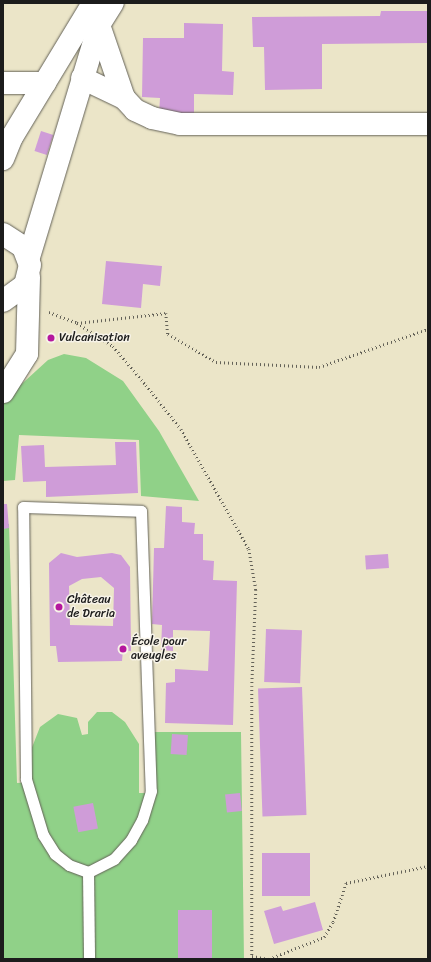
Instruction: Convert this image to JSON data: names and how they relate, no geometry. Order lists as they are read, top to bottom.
{
  "places": ["Vulcanisation", "Château de Draria", "École pour aveugles"]
}
